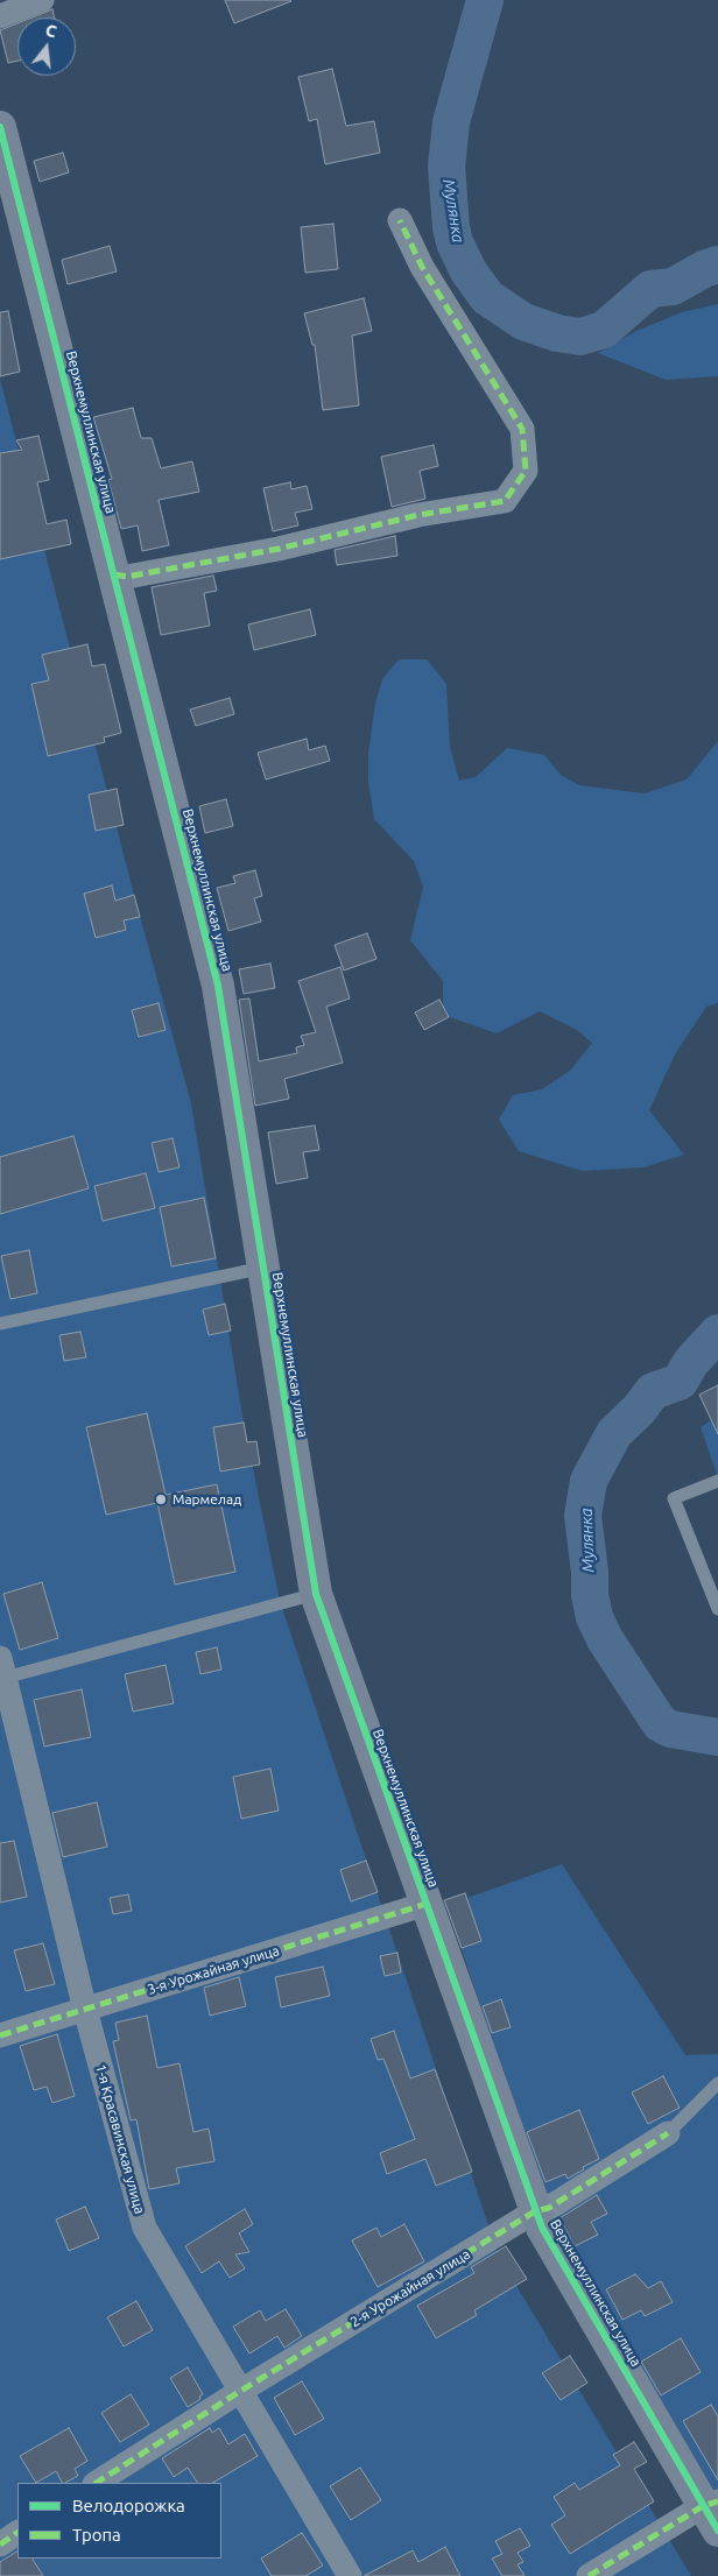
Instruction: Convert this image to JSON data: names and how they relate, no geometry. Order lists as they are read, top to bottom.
{
  "streets": {
    "street": [
      "Верхнемуллинская улица",
      "3-я Урожайная улица",
      "1-я Красавинская улица",
      "2-я Урожайная улица"
    ]
  },
  "crossings": [
    ["Верхнемуллинская улица", "3-я Урожайная улица"],
    ["Верхнемуллинская улица", "2-я Урожайная улица"],
    ["3-я Урожайная улица", "1-я Красавинская улица"],
    ["1-я Красавинская улица", "2-я Урожайная улица"]
  ],
  "water": ["Мулянка"],
  "places": ["Мармелад"],
  "legend": ["Велодорожка", "Тропа"],
  "north": "top"
}
